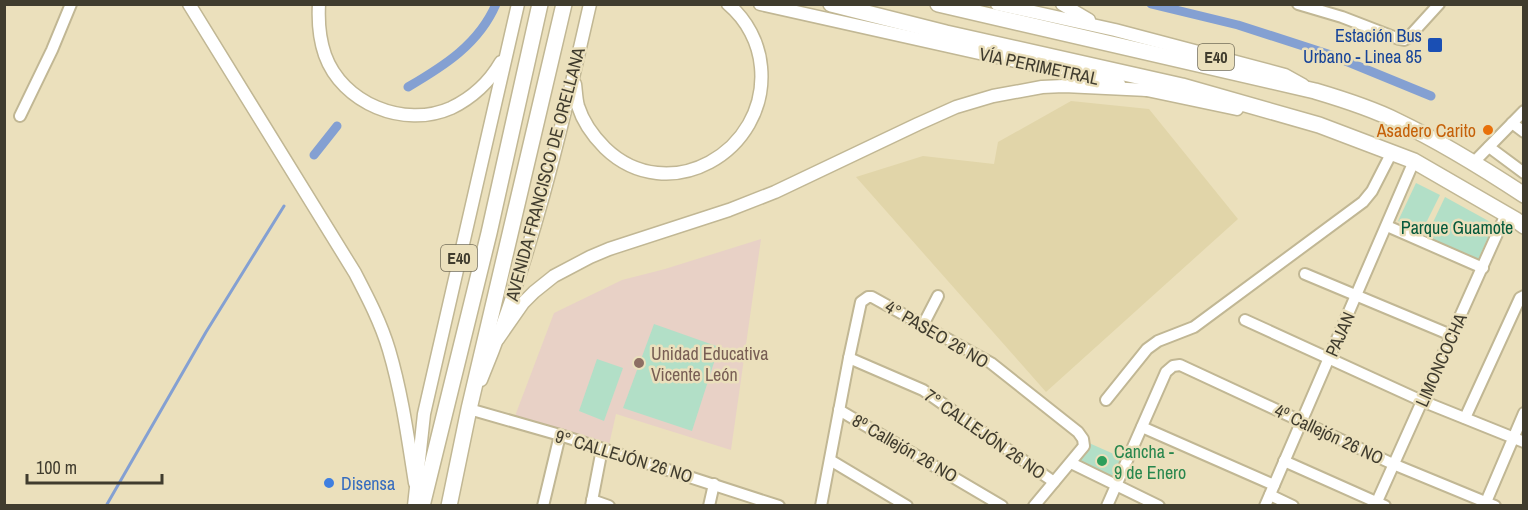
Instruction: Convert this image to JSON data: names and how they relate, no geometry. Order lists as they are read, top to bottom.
{
  "streets": {
    "highway": ["E40", "VÍA PERIMETRAL", "AVENIDA FRANCISCO DE ORELLANA"],
    "street": [
      "4° PASEO 26 NO",
      "PAJAN",
      "LIMONCOCHA",
      "7° CALLEJÓN 26 NO",
      "4º Callejón 26 NO",
      "8º Callejón 26 NO",
      "9° CALLEJÓN 26 NO"
    ]
  },
  "crossings": [
    ["VÍA PERIMETRAL", "PAJAN"],
    ["VÍA PERIMETRAL", "LIMONCOCHA"],
    ["AVENIDA FRANCISCO DE ORELLANA", "9° CALLEJÓN 26 NO"],
    ["4° PASEO 26 NO", "7° CALLEJÓN 26 NO"],
    ["4° PASEO 26 NO", "8º Callejón 26 NO"],
    ["PAJAN", "4º Callejón 26 NO"],
    ["LIMONCOCHA", "4º Callejón 26 NO"]
  ],
  "parks": ["Parque Guamote"],
  "places": {
    "transit": ["Estación Bus Urbano - Linea 85"],
    "other": [
      "Asadero Carito",
      "Unidad Educativa Vicente León",
      "Cancha - 9 de Enero",
      "Disensa"
    ]
  },
  "scale_bar": "100 m"
}
